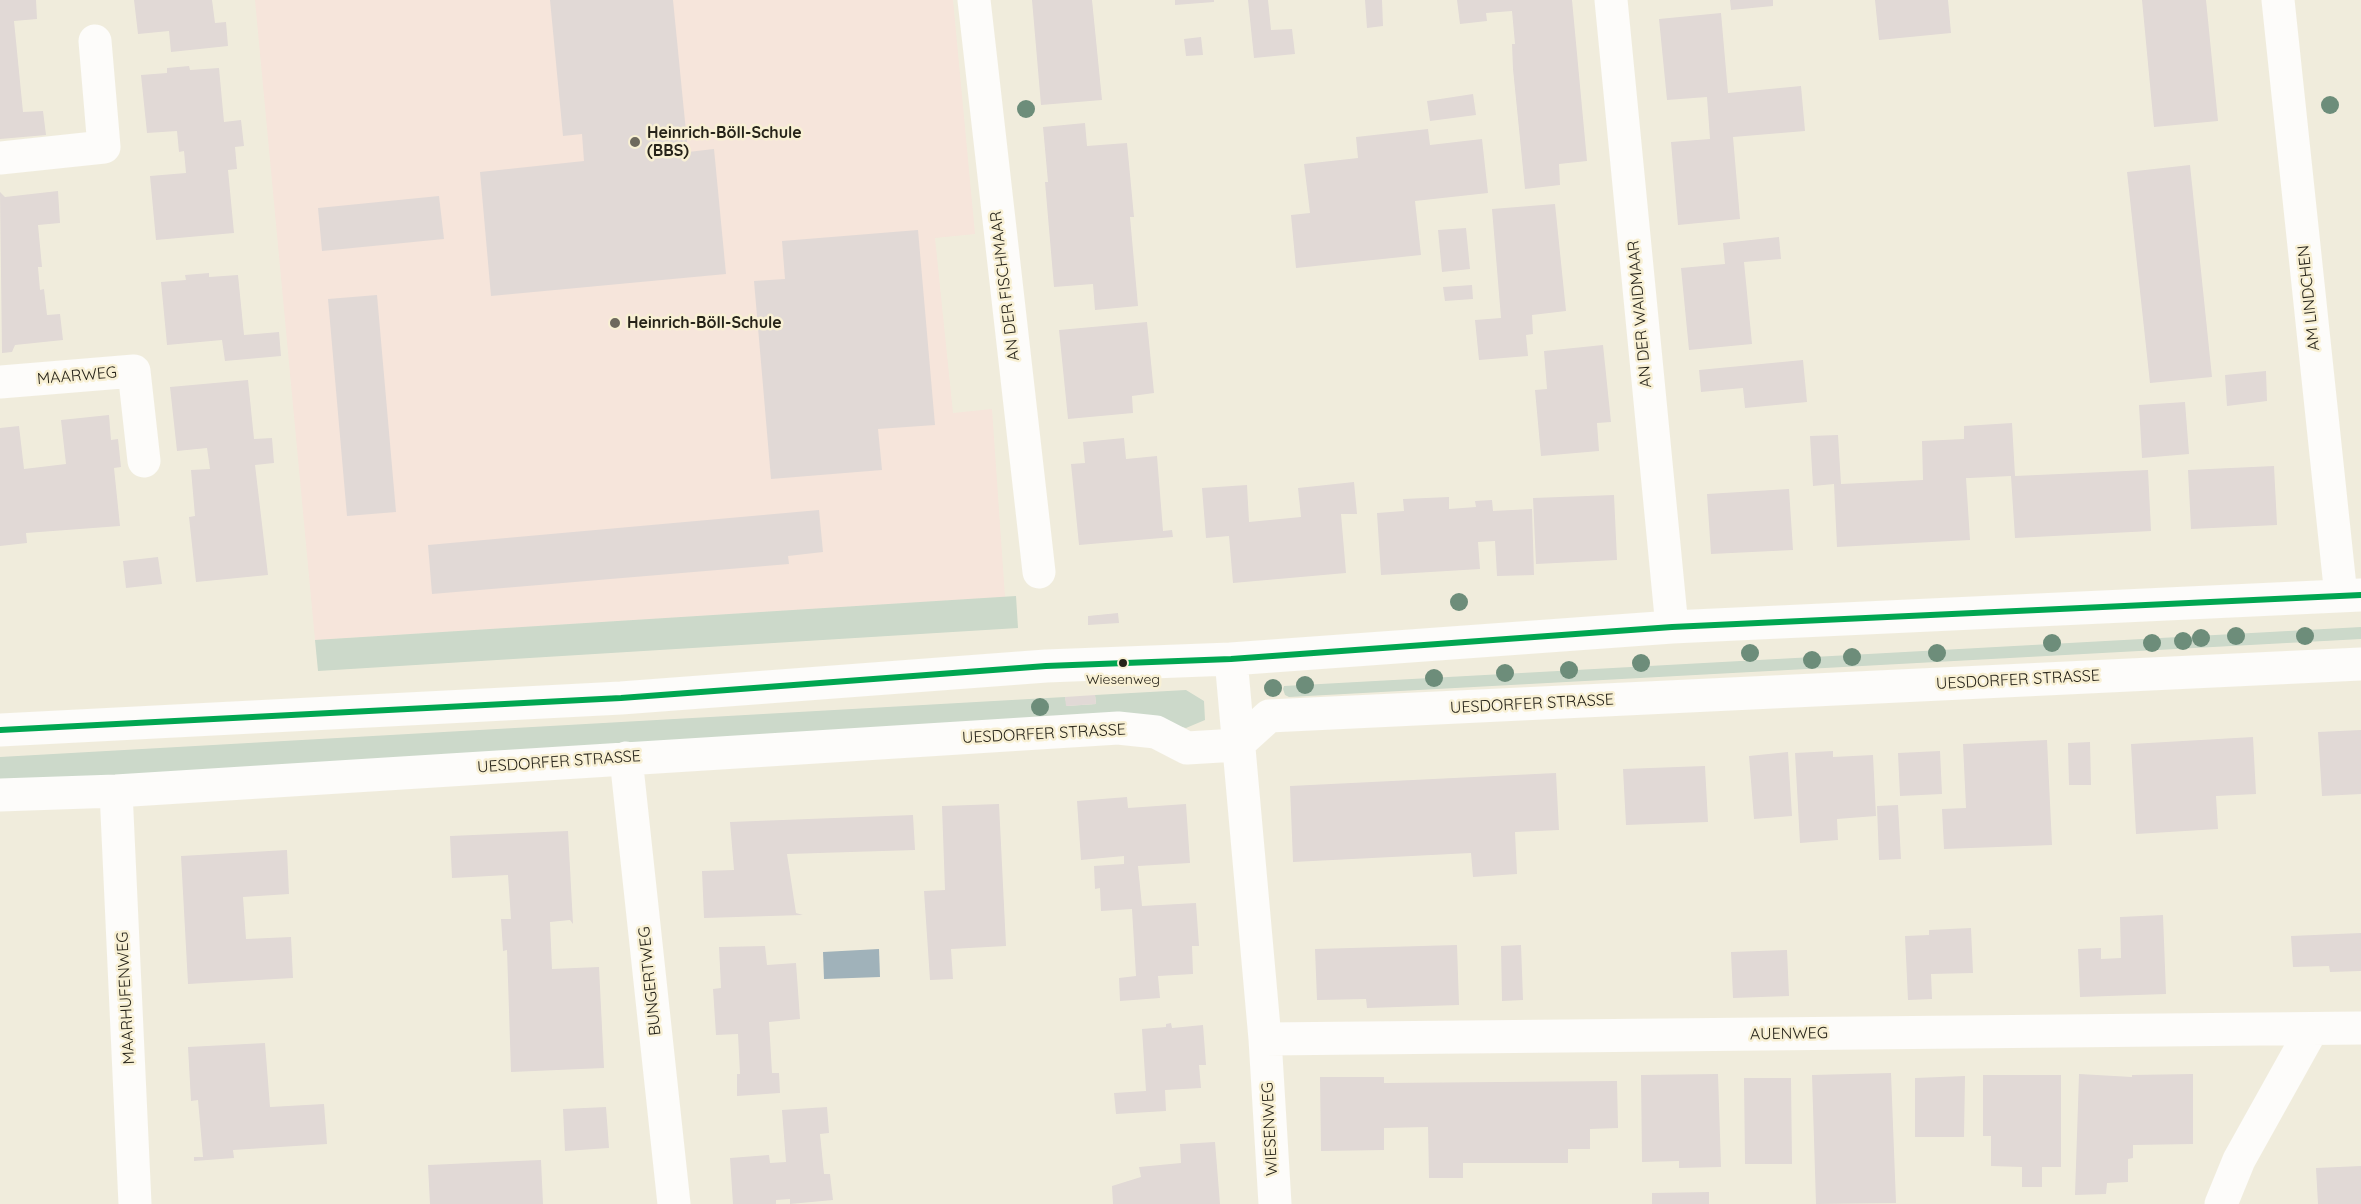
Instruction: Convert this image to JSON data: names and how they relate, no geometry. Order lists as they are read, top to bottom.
{
  "streets": {
    "street": [
      "AN DER FISCHMAAR",
      "AM LINDCHEN",
      "AN DER WAIDMAAR",
      "MAARWEG",
      "UESDORFER STRASSE",
      "BUNGERTWEG",
      "MAARHUFENWEG",
      "AUENWEG",
      "WIESENWEG"
    ]
  },
  "crossings": [
    ["UESDORFER STRASSE", "BUNGERTWEG"],
    ["UESDORFER STRASSE", "MAARHUFENWEG"],
    ["UESDORFER STRASSE", "WIESENWEG"],
    ["AUENWEG", "WIESENWEG"]
  ],
  "places": ["Heinrich-Böll-Schule (BBS)", "Heinrich-Böll-Schule", "Wiesenweg"]
}
